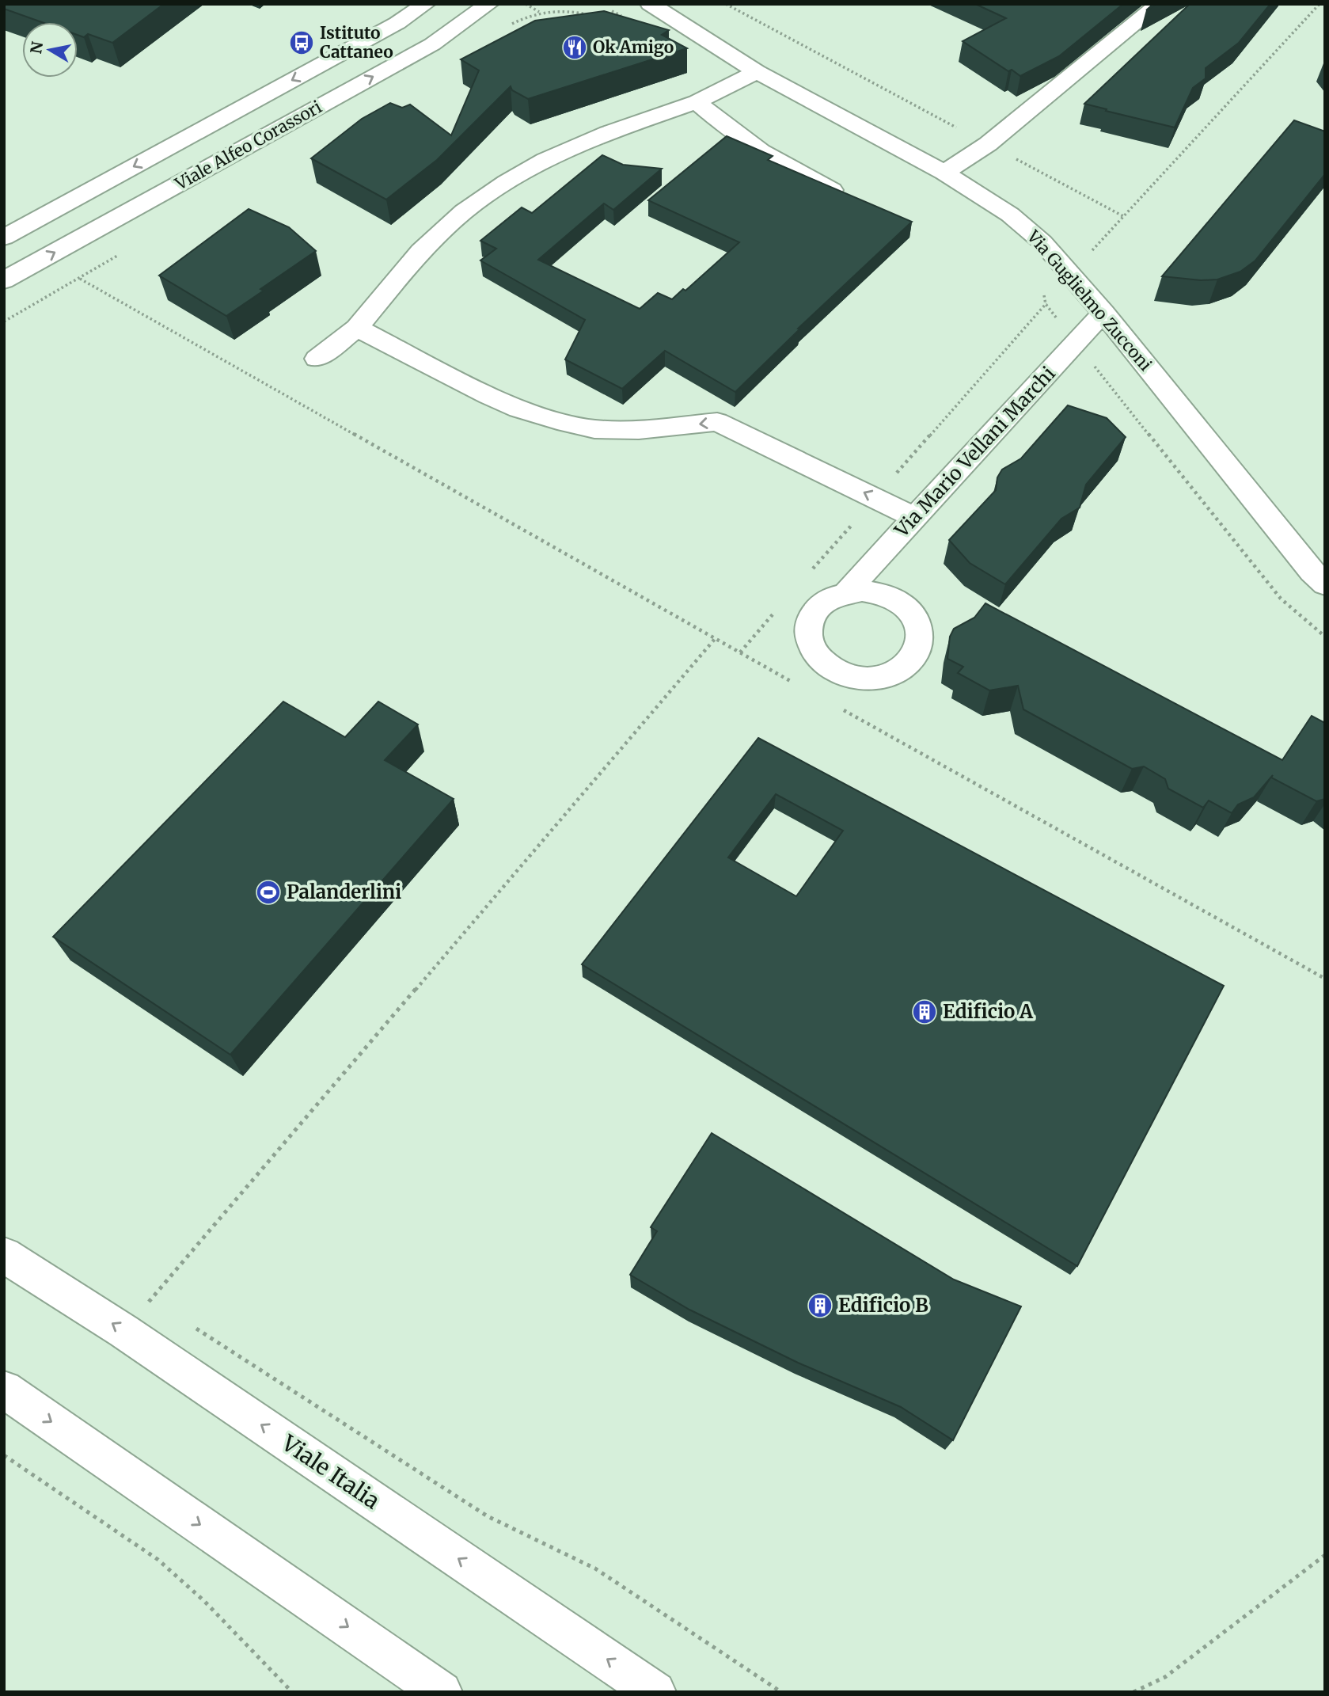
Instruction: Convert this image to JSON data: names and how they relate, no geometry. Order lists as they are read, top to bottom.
{
  "streets": {
    "street": [
      "Viale Alfeo Corassori",
      "Via Guglielmo Zucconi",
      "Via Mario Vellani Marchi",
      "Viale Italia"
    ]
  },
  "crossings": [
    ["Via Guglielmo Zucconi", "Via Mario Vellani Marchi"]
  ],
  "places": {
    "bus stop": ["Istituto Cattaneo"],
    "restaurant": ["Ok Amigo"],
    "sports": ["Palanderlini"],
    "building": ["Edificio A", "Edificio B"]
  },
  "north": "left"
}
